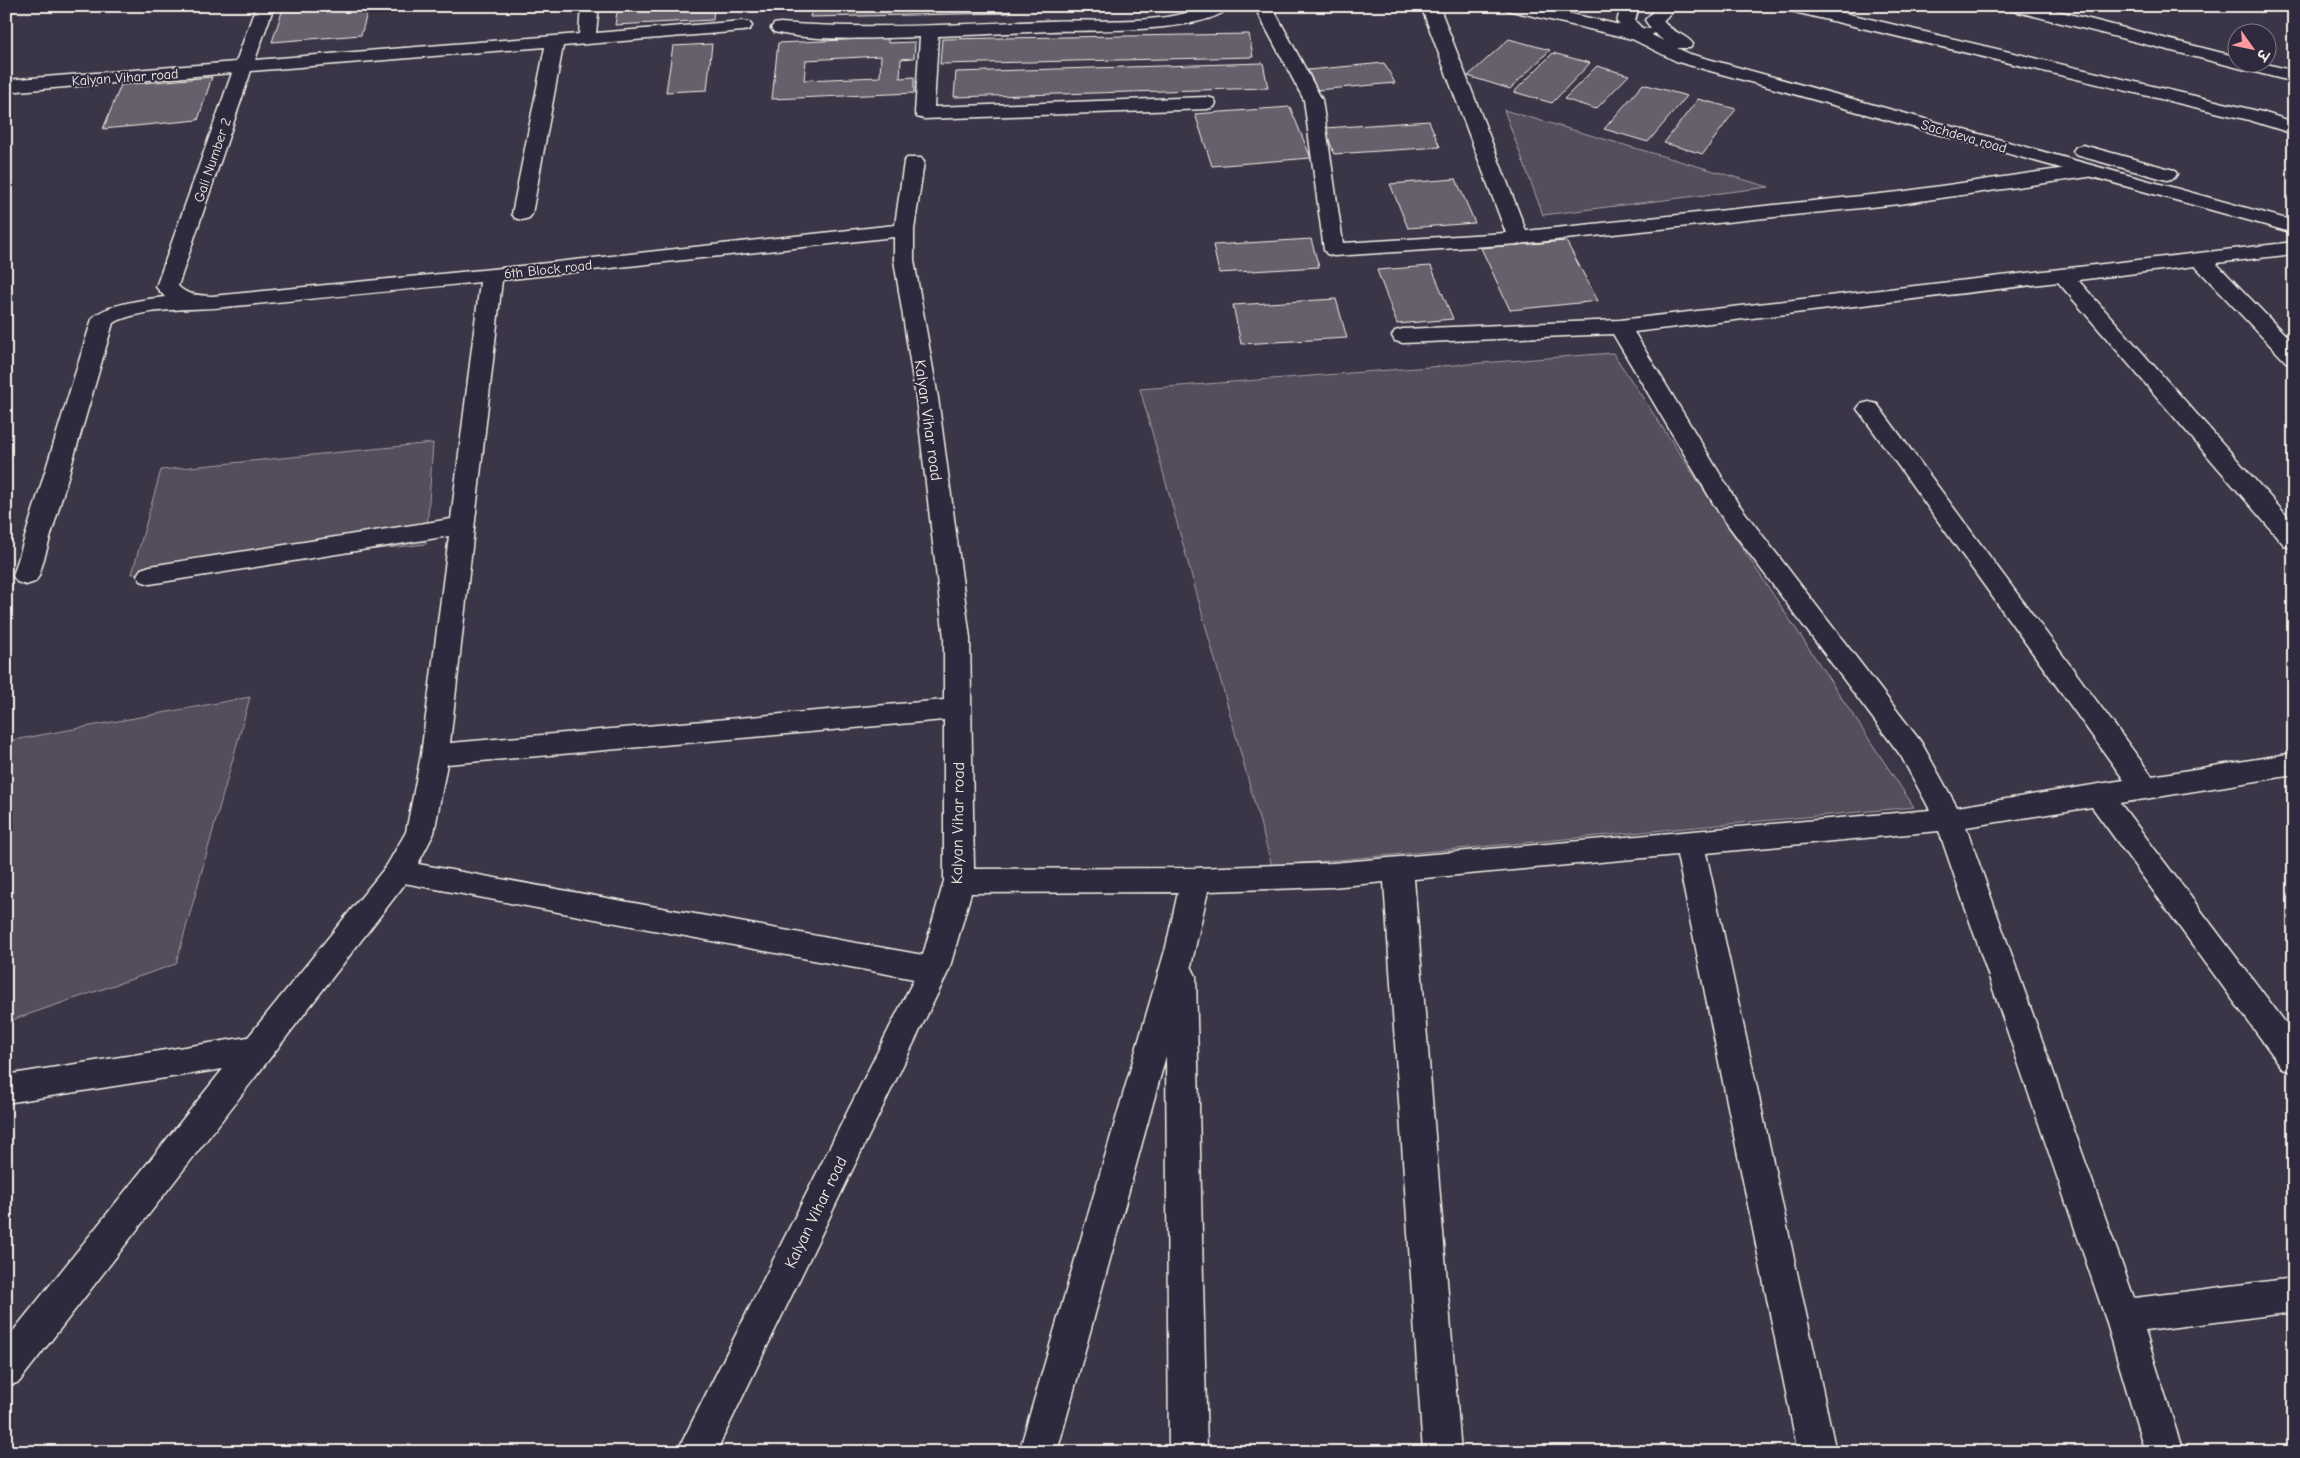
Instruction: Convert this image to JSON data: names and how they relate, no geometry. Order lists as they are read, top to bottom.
{
  "streets": {
    "street": [
      "Kalyan Vihar road",
      "Sachdeva road",
      "Gali Number 2",
      "6th Block road"
    ]
  },
  "crossings": [
    ["Kalyan Vihar road", "Gali Number 2"],
    ["Kalyan Vihar road", "6th Block road"],
    ["Gali Number 2", "6th Block road"]
  ],
  "north": "bottom right"
}
